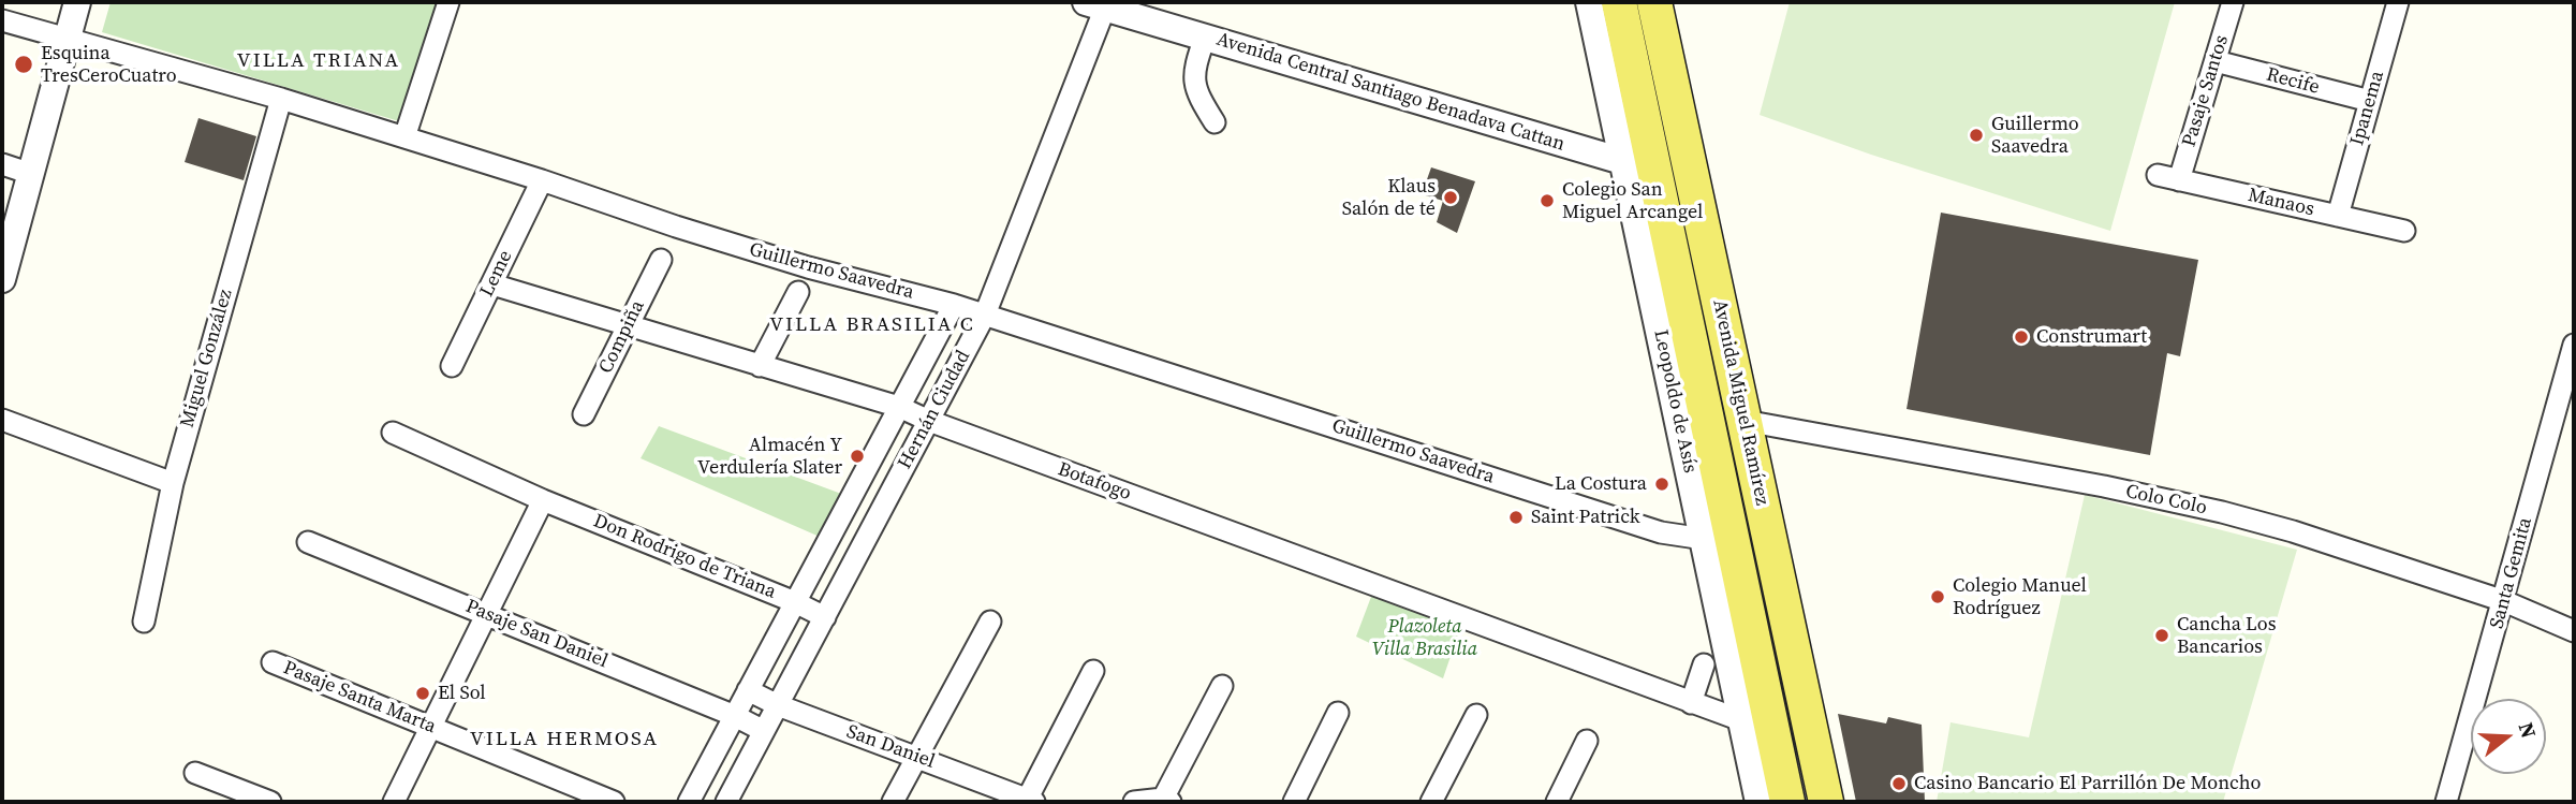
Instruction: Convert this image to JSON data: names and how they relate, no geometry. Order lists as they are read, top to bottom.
{
  "streets": {
    "main road": ["Avenida Miguel Ramírez"],
    "street": [
      "Recife",
      "Pasaje Santos",
      "Avenida Central Santiago Benadava Cattan",
      "Ipanema",
      "Manaos",
      "Guillermo Saavedra",
      "Leme",
      "Compiña",
      "Miguel González",
      "Leopoldo de Asís",
      "Hernán Ciudad",
      "Botafogo",
      "Colo Colo",
      "Don Rodrigo de Triana",
      "Santa Gemita",
      "Pasaje San Daniel",
      "Pasaje Santa Marta",
      "San Daniel"
    ]
  },
  "crossings": [
    ["Recife", "Pasaje Santos"],
    ["Recife", "Ipanema"],
    ["Pasaje Santos", "Manaos"],
    ["Avenida Central Santiago Benadava Cattan", "Leopoldo de Asís"],
    ["Avenida Central Santiago Benadava Cattan", "Avenida Miguel Ramírez"],
    ["Avenida Central Santiago Benadava Cattan", "Hernán Ciudad"],
    ["Ipanema", "Manaos"],
    ["Guillermo Saavedra", "Leme"],
    ["Guillermo Saavedra", "Miguel González"],
    ["Guillermo Saavedra", "Leopoldo de Asís"],
    ["Guillermo Saavedra", "Hernán Ciudad"],
    ["Leme", "Botafogo"],
    ["Compiña", "Botafogo"],
    ["Leopoldo de Asís", "Botafogo"],
    ["Avenida Miguel Ramírez", "Colo Colo"],
    ["Hernán Ciudad", "Botafogo"],
    ["Hernán Ciudad", "Don Rodrigo de Triana"],
    ["Hernán Ciudad", "Pasaje San Daniel"],
    ["Hernán Ciudad", "San Daniel"],
    ["Colo Colo", "Santa Gemita"]
  ],
  "districts": ["VILLA TRIANA", "VILLA BRASILIA C", "VILLA HERMOSA"],
  "parks": ["Plazoleta Villa Brasilia"],
  "places": [
    "Esquina TresCeroCuatro",
    "Guillermo Saavedra",
    "Klaus Salón de té",
    "Colegio San Miguel Arcangel",
    "Construmart",
    "Almacén Y Verdulería Slater",
    "La Costura",
    "Saint Patrick",
    "Colegio Manuel Rodríguez",
    "Cancha Los Bancarios",
    "El Sol",
    "Casino Bancario El Parrillón De Moncho"
  ],
  "north": "right"
}
